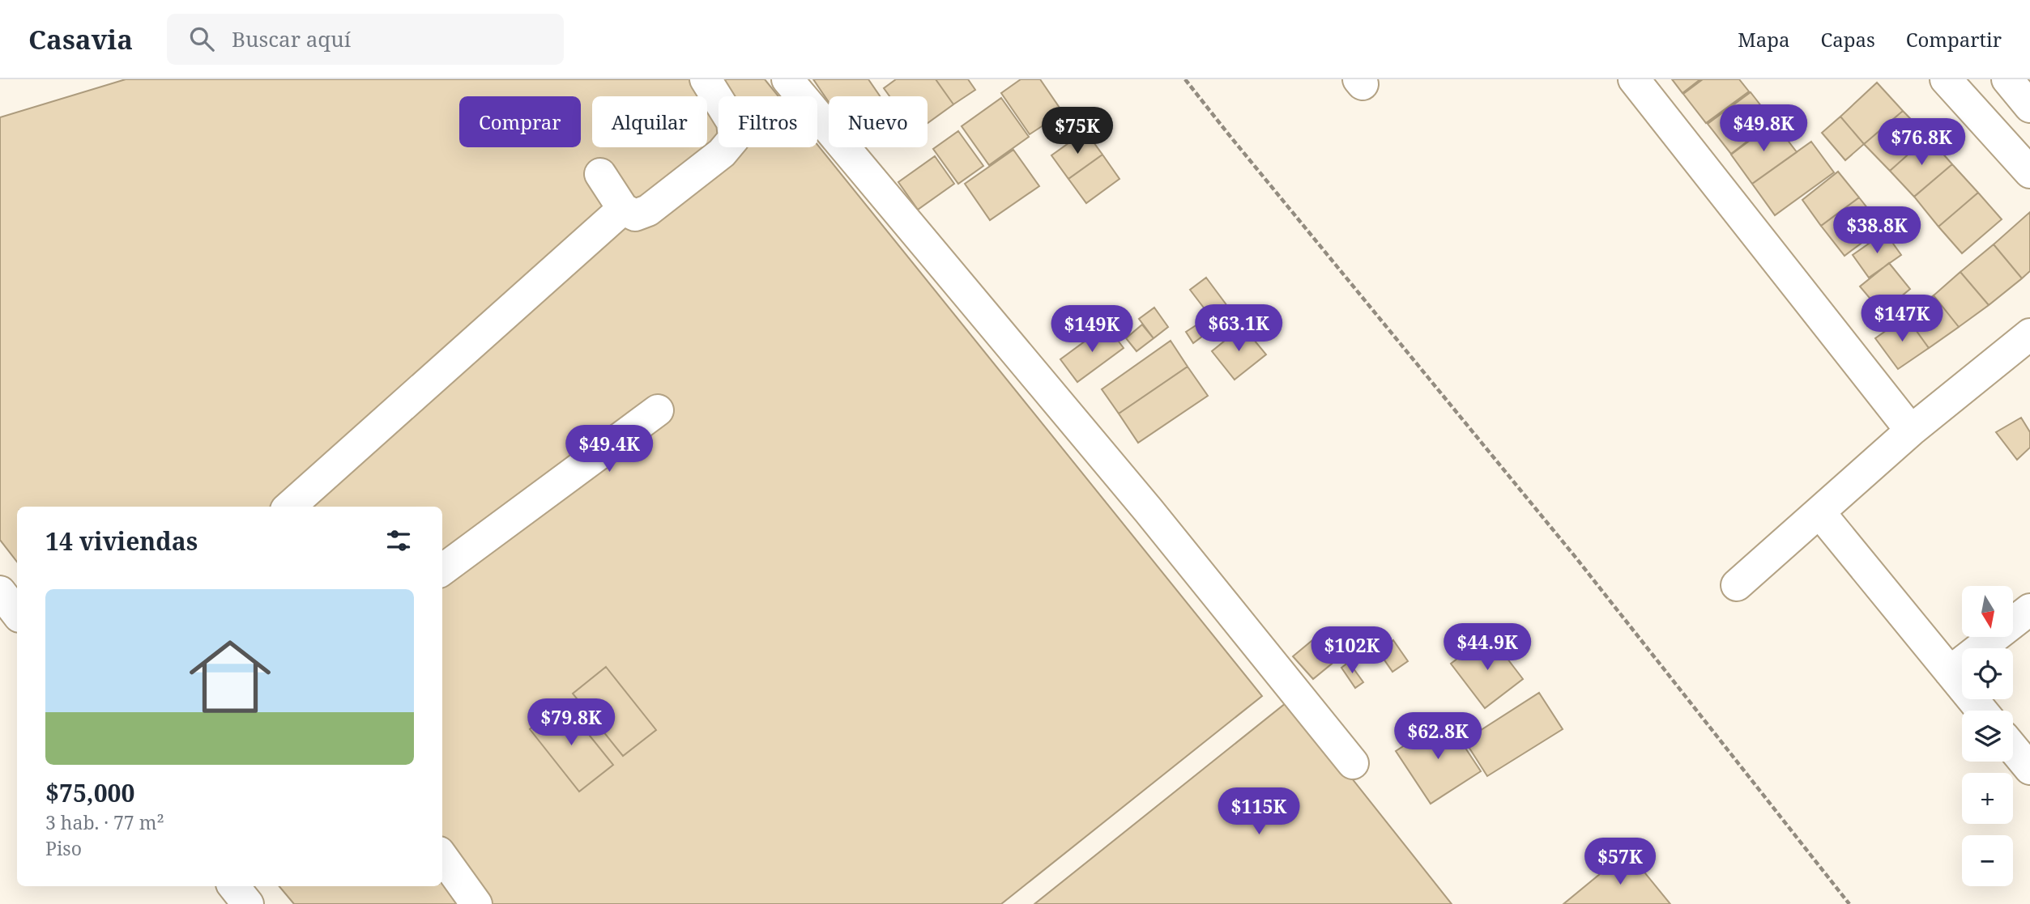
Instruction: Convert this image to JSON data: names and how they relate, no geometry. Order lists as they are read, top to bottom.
{
  "north": "bottom",
  "page": {
    "header": "Casavia",
    "search": "Buscar aquí",
    "nav": ["Mapa", "Capas", "Compartir"],
    "chip": [
      "Comprar",
      "Alquilar",
      "Filtros",
      "Nuevo"
    ],
    "price": [
      "$49.8K",
      "$75K",
      "$76.8K",
      "$38.8K",
      "$147K",
      "$63.1K",
      "$149K",
      "$49.4K",
      "$44.9K",
      "$102K",
      "$79.8K",
      "$62.8K",
      "$115K",
      "$57K"
    ],
    "heading": "14 viviendas",
    "list": [
      {
        "name": "$75,000",
        "note": "3 hab. · 77 m² · Piso"
      }
    ],
    "map_buttons": ["+", "−"]
  }
}
